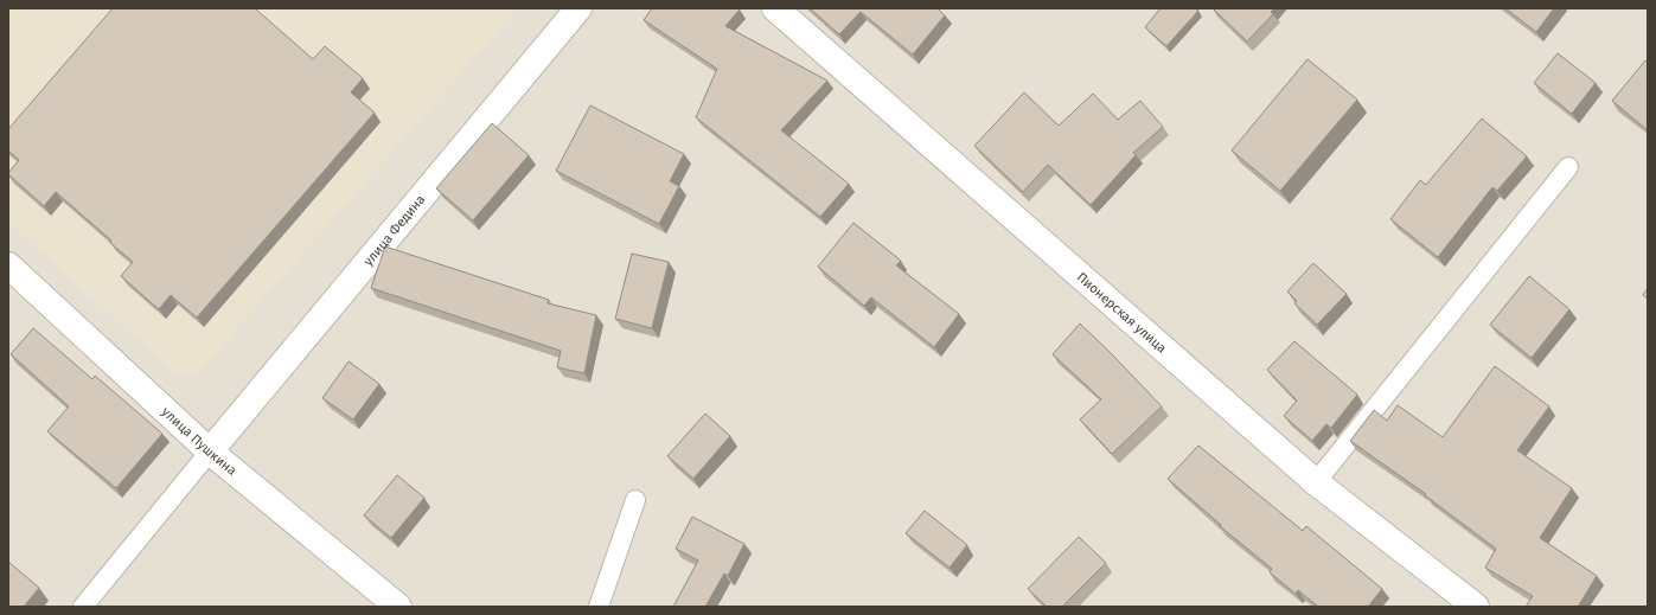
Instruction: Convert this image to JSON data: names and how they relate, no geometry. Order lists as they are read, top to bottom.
{
  "streets": {
    "street": ["улица Федина", "Пионерская улица", "улица Пушкина"]
  },
  "crossings": [
    ["улица Федина", "улица Пушкина"]
  ]
}
